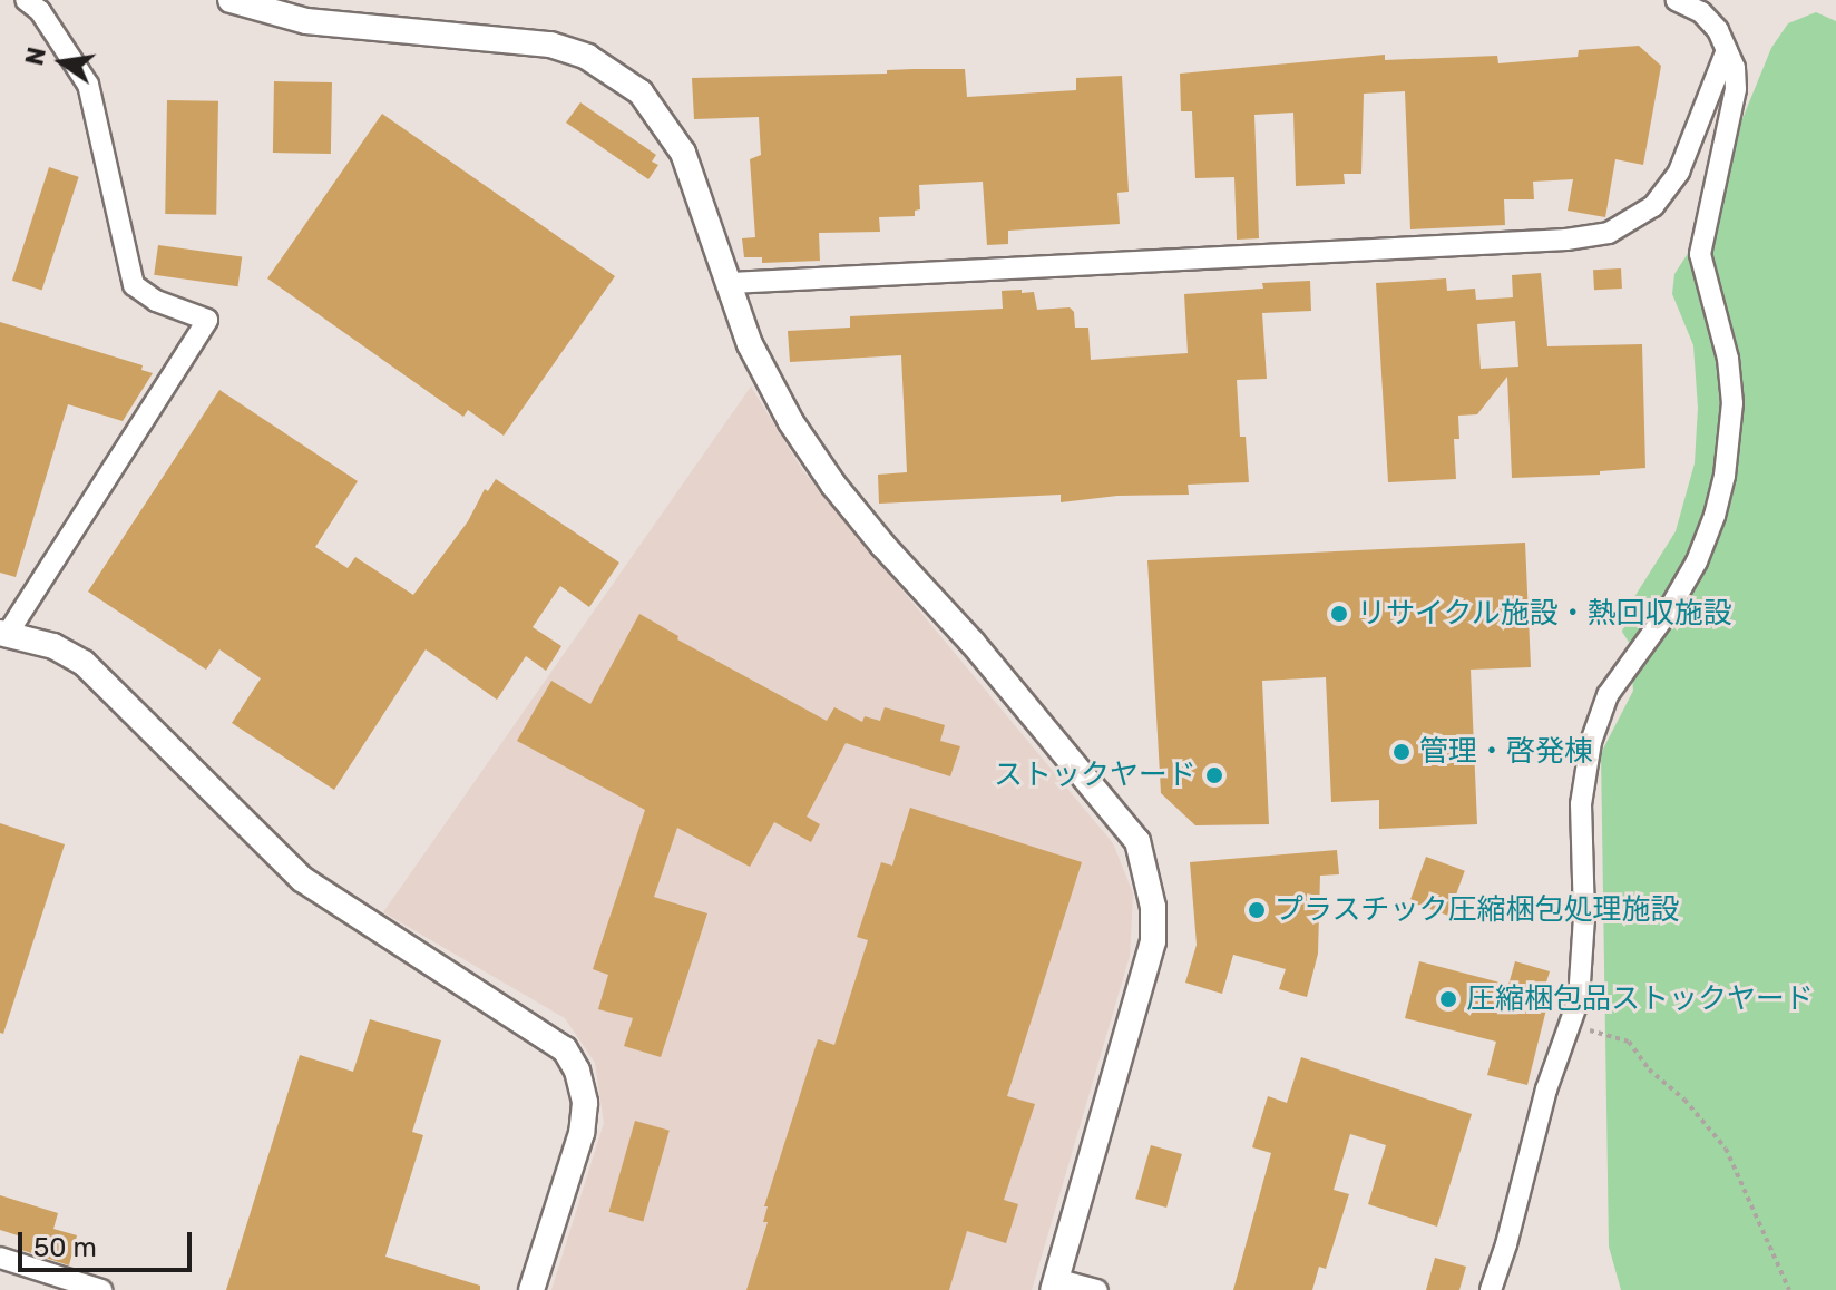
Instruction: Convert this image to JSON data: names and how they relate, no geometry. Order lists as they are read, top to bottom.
{
  "places": [
    "リサイクル施設・熱回収施設",
    "管理・啓発棟",
    "ストックヤード",
    "プラスチック圧縮梱包処理施設",
    "圧縮梱包品ストックヤード"
  ],
  "scale_bar": "50 m",
  "north": "left"
}
